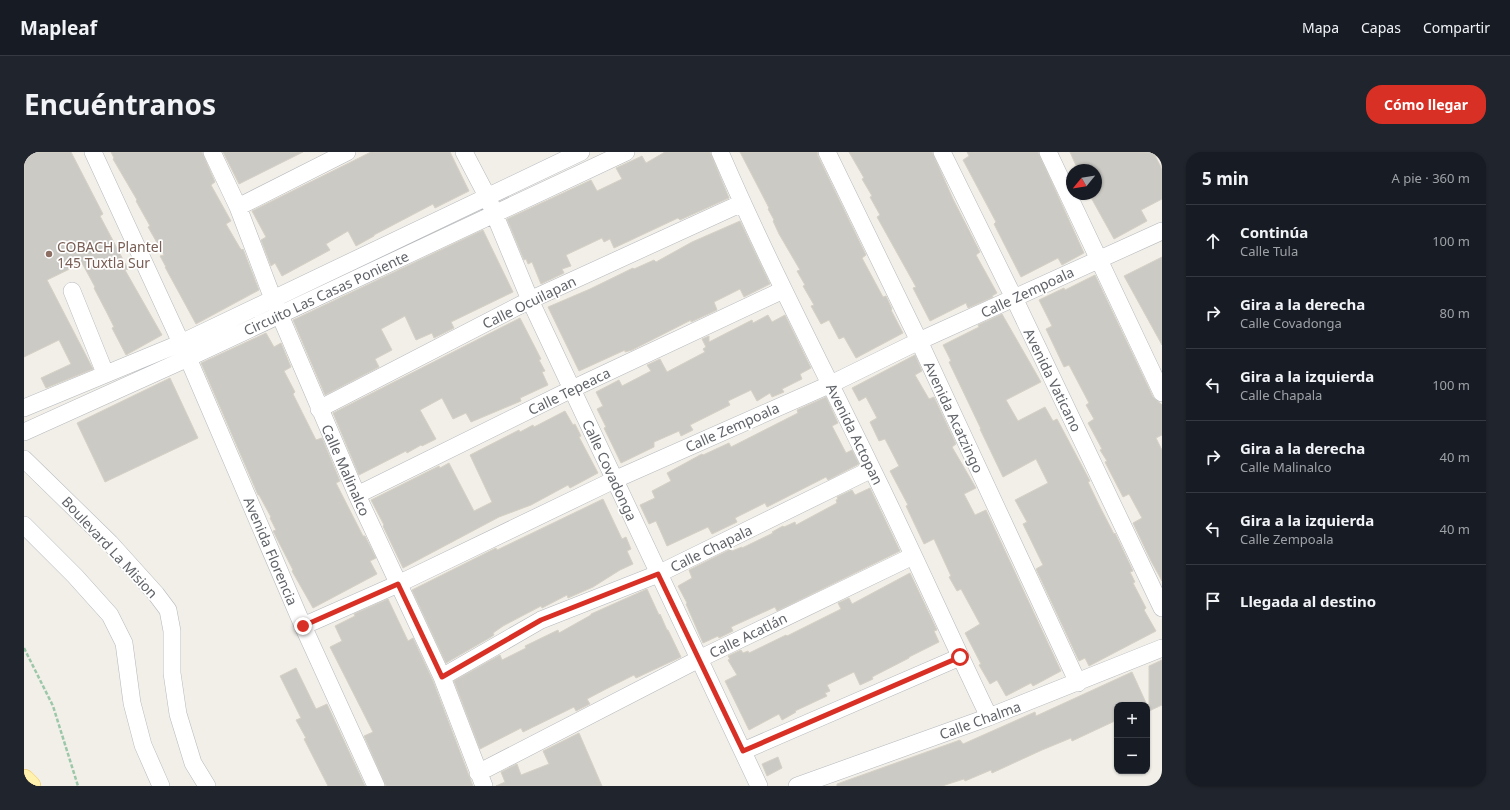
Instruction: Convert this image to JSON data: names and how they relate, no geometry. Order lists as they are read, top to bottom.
{
  "streets": {
    "street": [
      "Calle Zempoala",
      "Circuito Las Casas Poniente",
      "Calle Ocuilapan",
      "Avenida Vaticano",
      "Calle Tepeaca",
      "Avenida Acatzingo",
      "Avenida Actopan",
      "Calle Malinalco",
      "Calle Covadonga",
      "Boulevard La Mision",
      "Calle Chapala",
      "Avenida Florencia",
      "Calle Acatlán",
      "Calle Chalma"
    ]
  },
  "crossings": [
    ["Calle Zempoala", "Avenida Vaticano"],
    ["Calle Zempoala", "Avenida Acatzingo"],
    ["Calle Zempoala", "Avenida Actopan"],
    ["Calle Zempoala", "Calle Malinalco"],
    ["Calle Zempoala", "Calle Covadonga"],
    ["Calle Zempoala", "Avenida Florencia"],
    ["Circuito Las Casas Poniente", "Calle Malinalco"],
    ["Circuito Las Casas Poniente", "Calle Covadonga"],
    ["Circuito Las Casas Poniente", "Avenida Florencia"],
    ["Calle Ocuilapan", "Avenida Actopan"],
    ["Calle Ocuilapan", "Calle Malinalco"],
    ["Calle Ocuilapan", "Calle Covadonga"],
    ["Calle Tepeaca", "Avenida Actopan"],
    ["Calle Tepeaca", "Calle Malinalco"],
    ["Calle Tepeaca", "Calle Covadonga"],
    ["Avenida Acatzingo", "Calle Chalma"],
    ["Avenida Actopan", "Calle Chapala"],
    ["Avenida Actopan", "Calle Acatlán"],
    ["Avenida Actopan", "Calle Chalma"],
    ["Calle Malinalco", "Calle Chapala"],
    ["Calle Malinalco", "Calle Acatlán"],
    ["Calle Covadonga", "Calle Chapala"],
    ["Calle Covadonga", "Calle Acatlán"]
  ],
  "places": ["COBACH Plantel 145 Tuxtla Sur"],
  "north": "bottom left",
  "page": {
    "header": "Mapleaf",
    "nav": ["Mapa", "Capas", "Compartir"],
    "title": "Encuéntranos",
    "buttons": "Cómo llegar",
    "heading": ["5 min", "A pie · 360 m"],
    "list": [
      ["Continúa", "Calle Tula", "100 m"],
      ["Gira a la derecha", "Calle Covadonga", "80 m"],
      ["Gira a la izquierda", "Calle Chapala", "100 m"],
      ["Gira a la derecha", "Calle Malinalco", "40 m"],
      ["Gira a la izquierda", "Calle Zempoala", "40 m"],
      "Llegada al destino"
    ],
    "map_buttons": ["+", "−"]
  }
}
